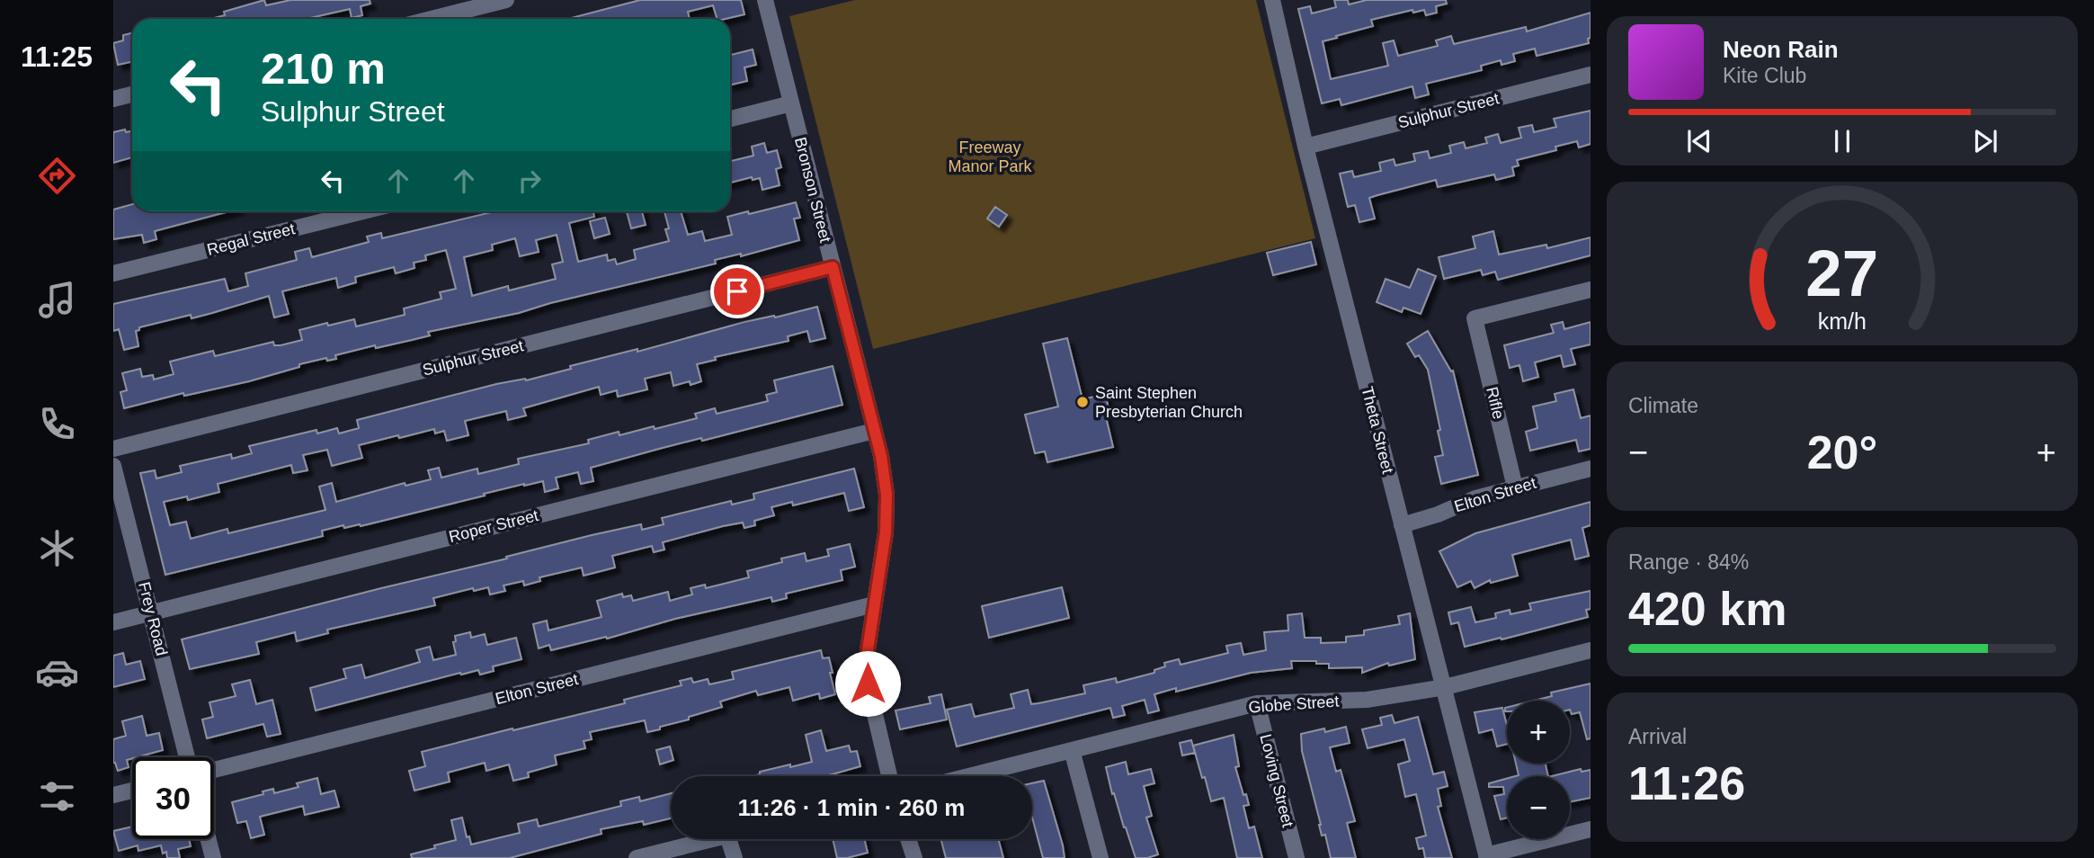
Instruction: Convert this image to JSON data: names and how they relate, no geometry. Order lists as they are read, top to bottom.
{
  "streets": {
    "street": [
      "Sulphur Street",
      "Bronson Street",
      "Regal Street",
      "Rifle",
      "Theta Street",
      "Elton Street",
      "Roper Street",
      "Frey Road",
      "Globe Street",
      "Loving Street"
    ]
  },
  "crossings": [
    ["Sulphur Street", "Bronson Street"],
    ["Sulphur Street", "Theta Street"],
    ["Bronson Street", "Elton Street"],
    ["Bronson Street", "Roper Street"],
    ["Rifle", "Elton Street"],
    ["Theta Street", "Elton Street"],
    ["Theta Street", "Globe Street"],
    ["Roper Street", "Frey Road"],
    ["Globe Street", "Loving Street"]
  ],
  "parks": ["Freeway Manor Park"],
  "places": ["Saint Stephen Presbyterian Church"],
  "page": {
    "tabs": "11:25",
    "turn": ["210 m", "Sulphur Street"],
    "song": ["Neon Rain", "Kite Club"],
    "tile": [
      "Climate",
      ["Range · 84%", "420 km"],
      ["Arrival", "11:26"]
    ],
    "heat": ["−", "20°", "+"],
    "map_buttons": ["+", "−"],
    "limit": "30",
    "trip": "11:26 · 1 min · 260 m",
    "gauge": ["27", "km/h"]
  }
}
